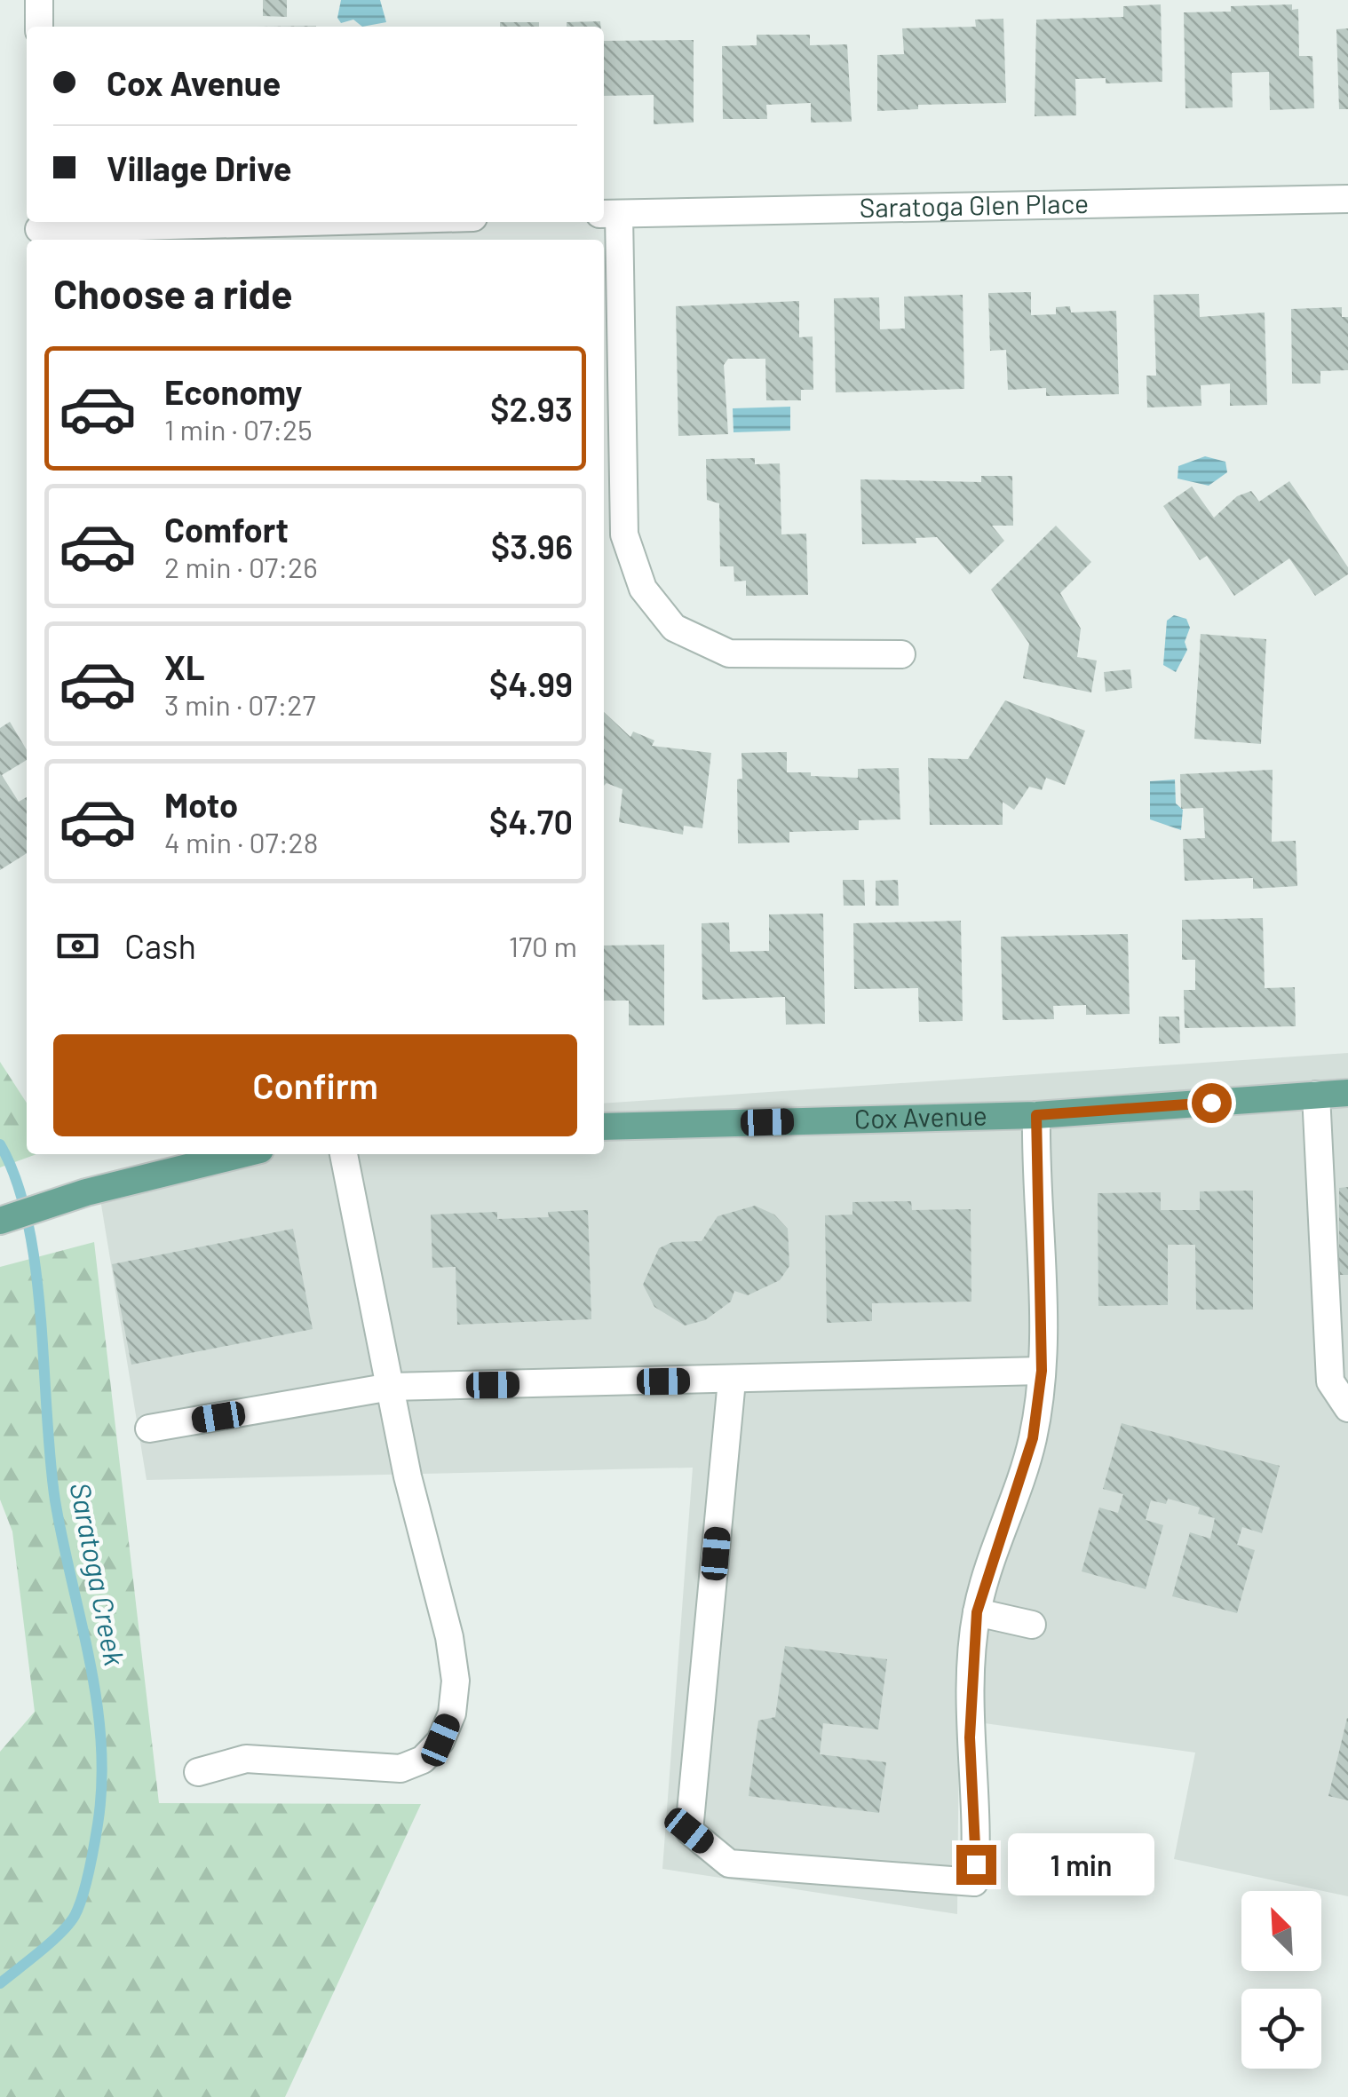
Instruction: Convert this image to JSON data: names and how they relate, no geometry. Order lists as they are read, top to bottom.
{
  "streets": {
    "main road": ["Cox Avenue"],
    "street": ["Saratoga Glen Place"]
  },
  "water": ["Saratoga Creek"],
  "north": "top left",
  "page": {
    "banner": ["Cox Avenue", "Village Drive"],
    "heading": "Choose a ride",
    "list": [
      {
        "name": "Economy",
        "note": "1 min · 07:25",
        "value": "$2.93"
      },
      {
        "name": "Comfort",
        "note": "2 min · 07:26",
        "value": "$3.96"
      },
      {
        "name": "XL",
        "note": "3 min · 07:27",
        "value": "$4.99"
      },
      {
        "name": "Moto",
        "note": "4 min · 07:28",
        "value": "$4.70"
      }
    ],
    "pay": ["Cash", "170 m"],
    "buttons": "Confirm",
    "bubble": "1 min"
  }
}
